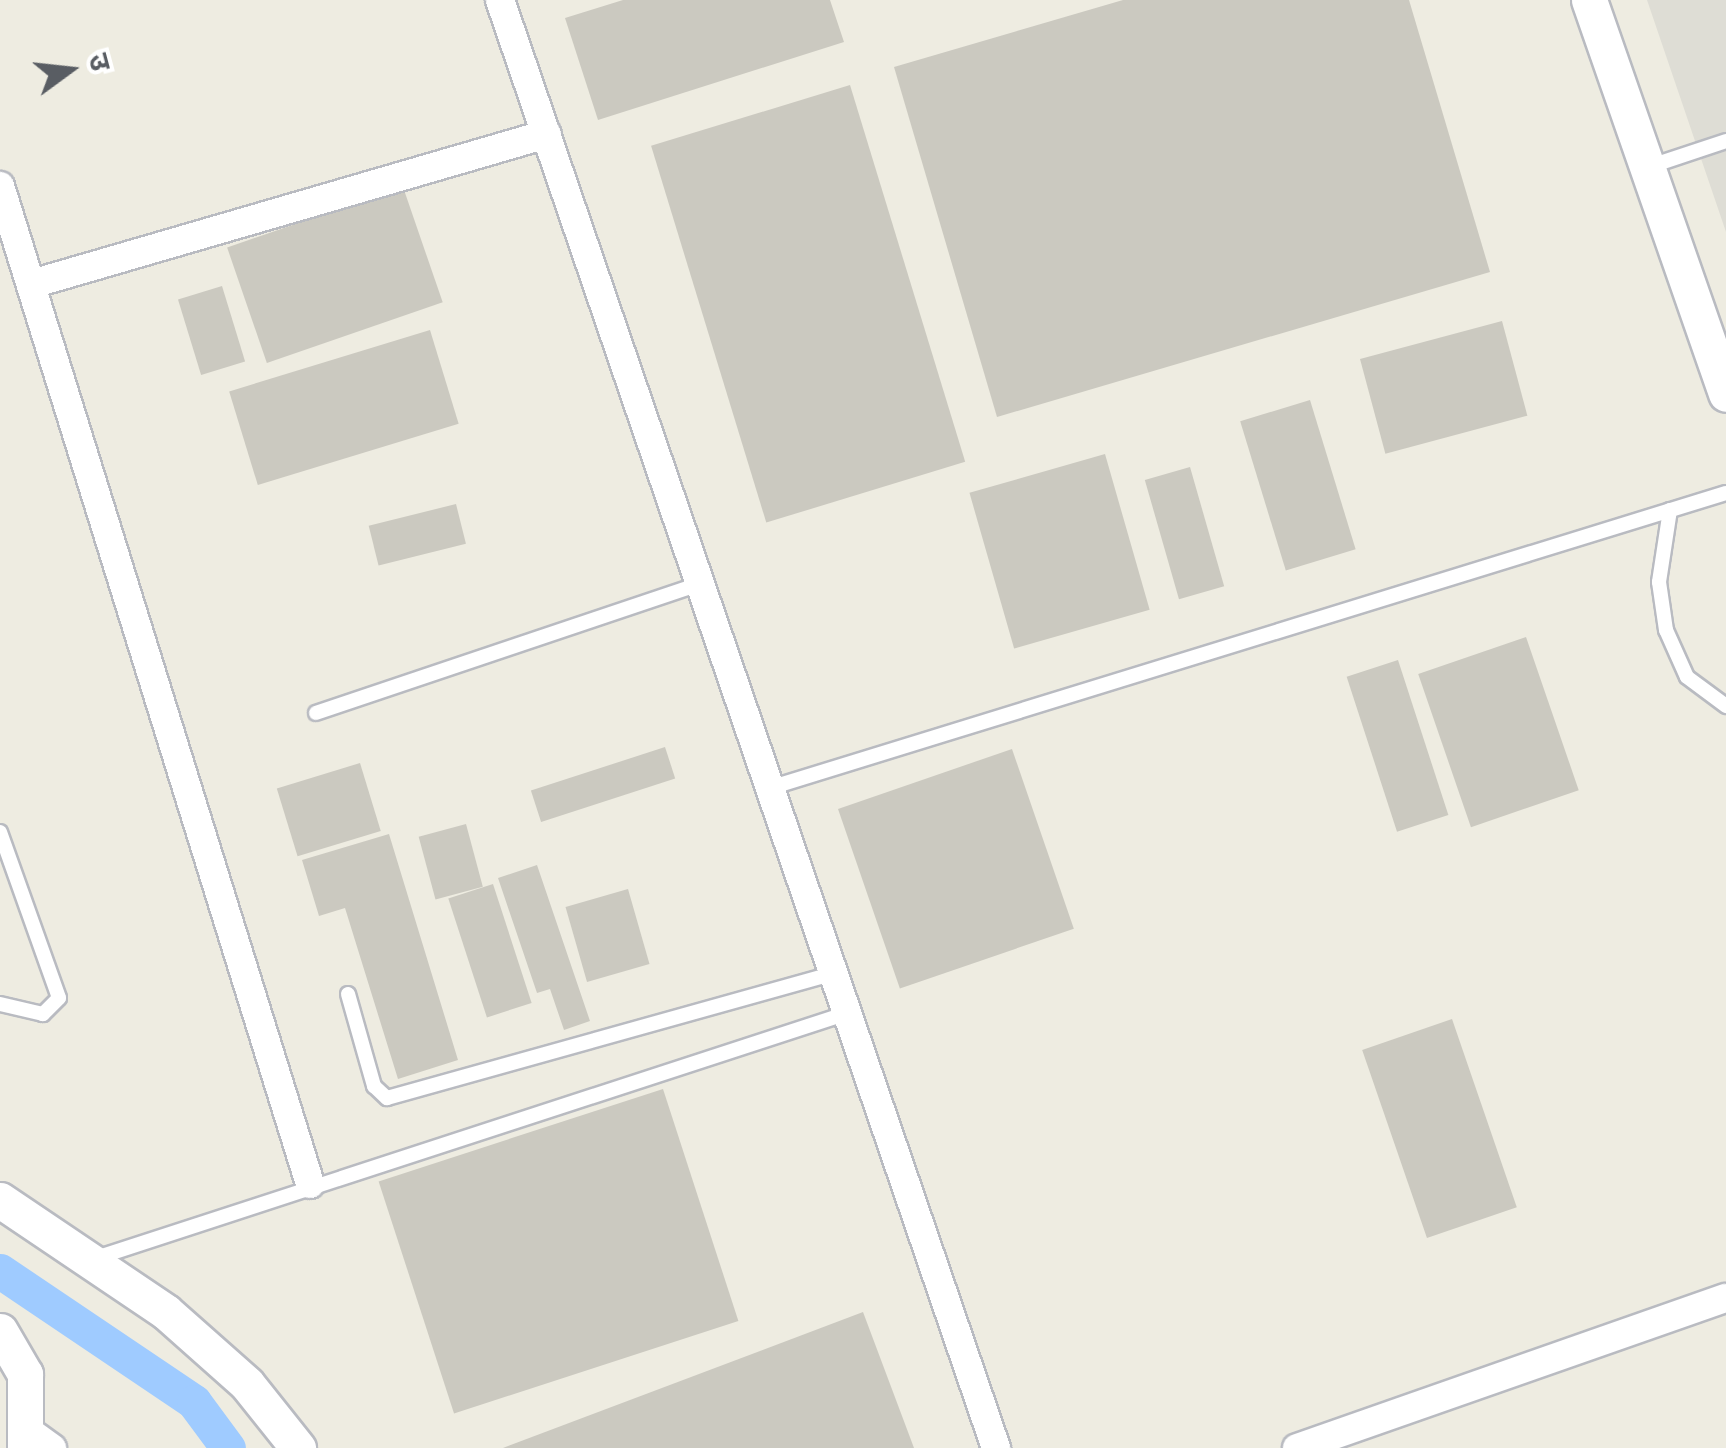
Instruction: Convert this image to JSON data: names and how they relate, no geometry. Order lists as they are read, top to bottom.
{
  "north": "right"
}
